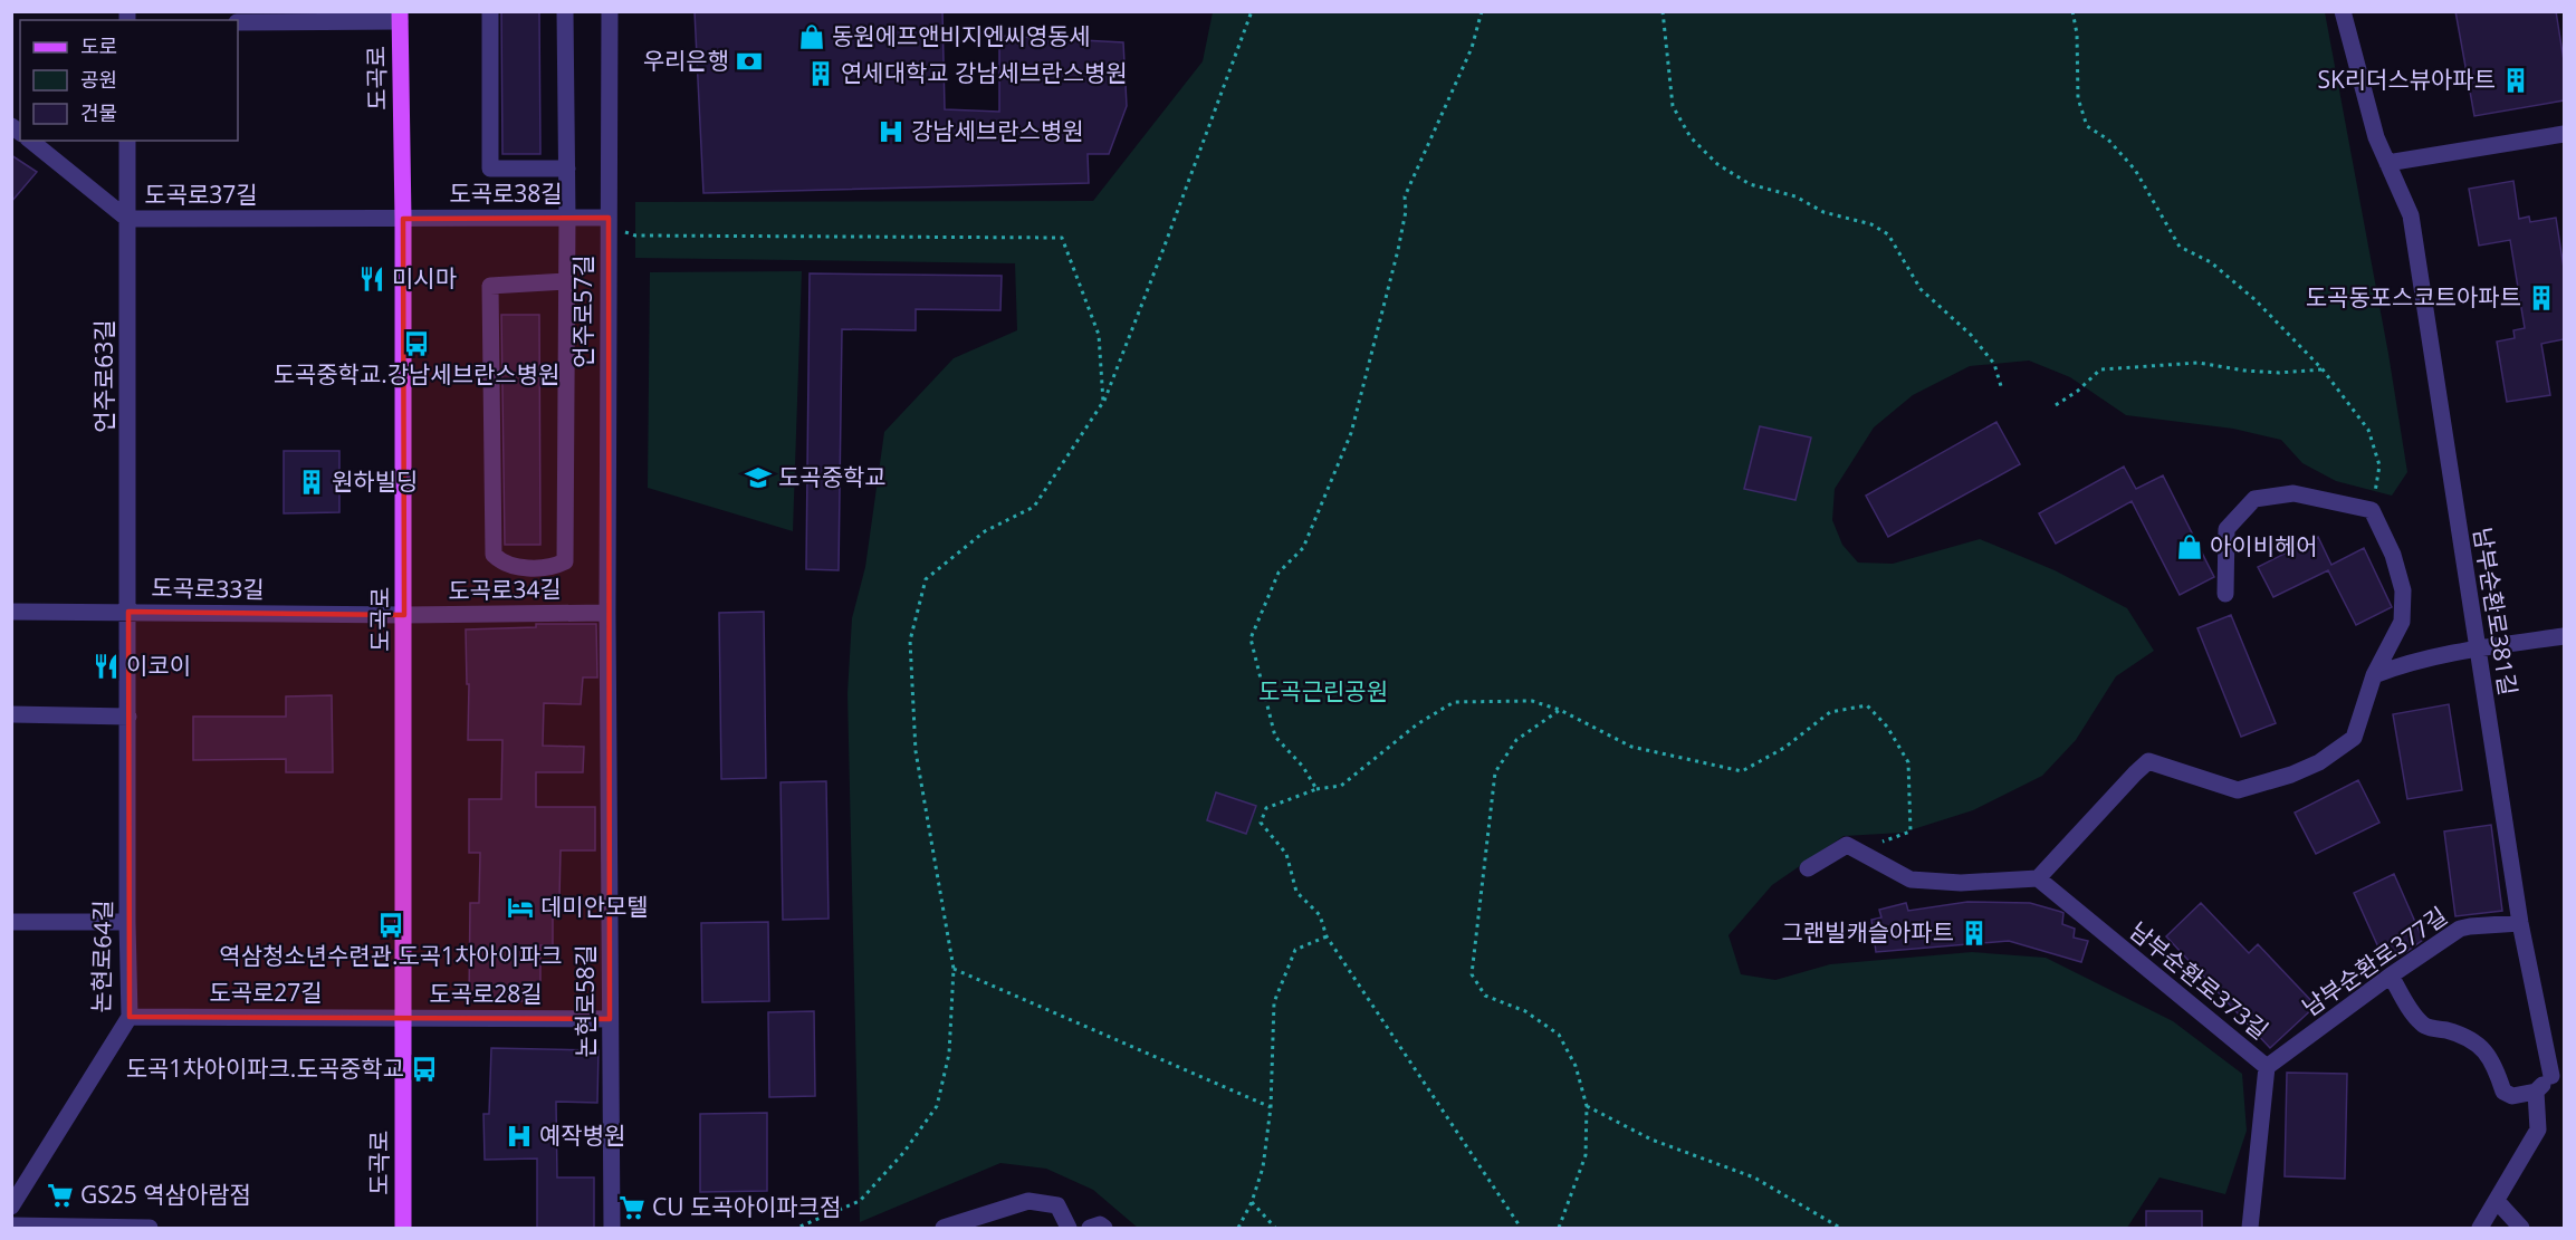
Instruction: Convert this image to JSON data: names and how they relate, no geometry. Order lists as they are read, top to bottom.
{
  "streets": {
    "main road": ["도곡로"],
    "street": [
      "도곡로38길",
      "도곡로37길",
      "언주로57길",
      "언주로63길",
      "도곡로33길",
      "도곡로34길",
      "남부순환로381길",
      "논현로64길",
      "남부순환로377길",
      "남부순환로373길",
      "도곡로27길",
      "도곡로28길",
      "논현로58길"
    ]
  },
  "crossings": [
    ["도곡로", "도곡로38길"],
    ["도곡로", "도곡로37길"],
    ["도곡로", "도곡로33길"],
    ["도곡로", "도곡로34길"],
    ["도곡로", "도곡로27길"],
    ["도곡로", "도곡로28길"],
    ["도곡로38길", "도곡로37길"],
    ["도곡로38길", "언주로57길"],
    ["도곡로37길", "언주로63길"],
    ["언주로57길", "도곡로34길"],
    ["언주로57길", "논현로58길"],
    ["언주로63길", "도곡로33길"],
    ["언주로63길", "논현로64길"],
    ["도곡로33길", "도곡로34길"],
    ["도곡로33길", "논현로64길"],
    ["도곡로34길", "논현로58길"],
    ["남부순환로381길", "남부순환로377길"],
    ["논현로64길", "도곡로27길"],
    ["남부순환로377길", "남부순환로373길"],
    ["도곡로27길", "도곡로28길"],
    ["도곡로28길", "논현로58길"]
  ],
  "parks": ["도곡근린공원"],
  "places": {
    "shop": ["동원에프앤비지엔씨영동세", "아이비헤어"],
    "bank": ["우리은행"],
    "building": [
      "연세대학교 강남세브란스병원",
      "SK리더스뷰아파트",
      "도곡동포스코트아파트",
      "원하빌딩",
      "그랜빌캐슬아파트"
    ],
    "hospital": ["강남세브란스병원", "예작병원"],
    "restaurant": ["미시마", "이코이"],
    "bus stop": ["도곡중학교.강남세브란스병원", "역삼청소년수련관.도곡1차아이파크", "도곡1차아이파크.도곡중학교"],
    "school or university": ["도곡중학교"],
    "hotel": ["데미안모텔"],
    "supermarket": ["GS25 역삼아람점", "CU 도곡아이파크점"]
  },
  "legend": ["도로", "공원", "건물"]
}
